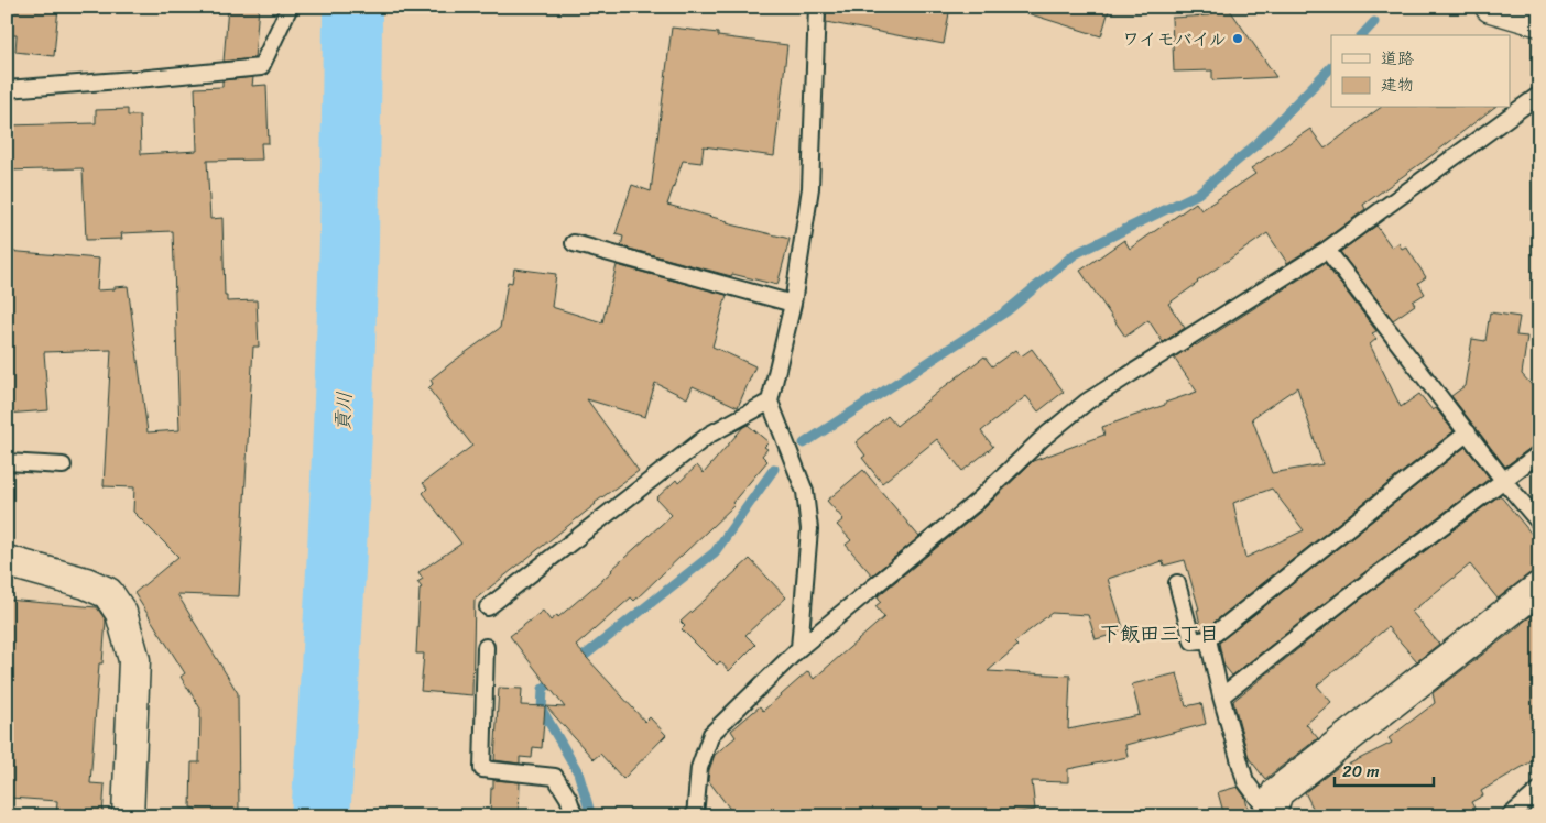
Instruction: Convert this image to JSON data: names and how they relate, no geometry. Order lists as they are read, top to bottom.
{
  "districts": ["下飯田三丁目"],
  "water": ["貢川"],
  "places": ["ワイモバイル"],
  "legend": ["道路", "建物"],
  "scale_bar": "20 m"
}
